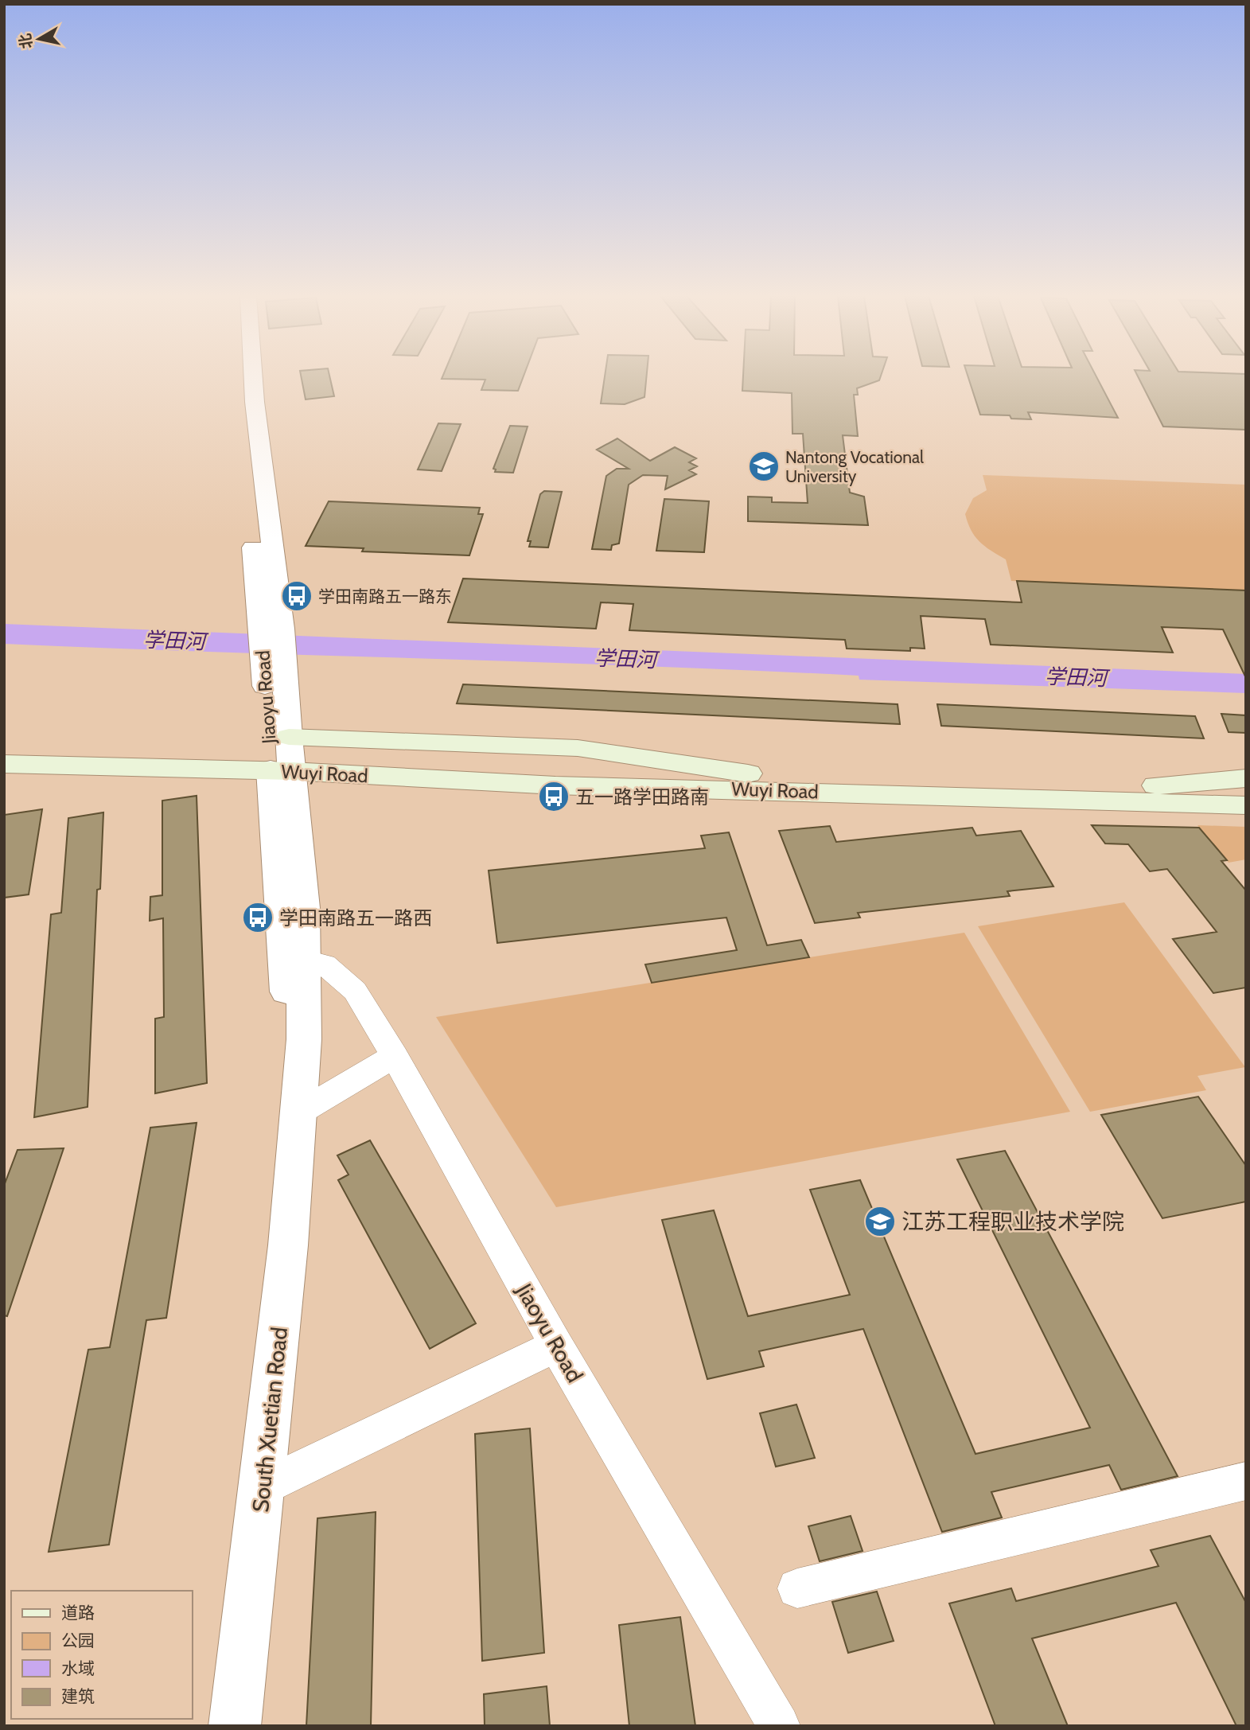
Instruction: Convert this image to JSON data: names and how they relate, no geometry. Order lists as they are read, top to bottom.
{
  "streets": {
    "main road": ["Wuyi Road"],
    "street": ["Jiaoyu Road", "South Xuetian Road"]
  },
  "crossings": [
    ["Jiaoyu Road", "Wuyi Road"],
    ["Jiaoyu Road", "South Xuetian Road"]
  ],
  "water": ["学田河"],
  "places": {
    "school or university": ["Nantong Vocational University", "江苏工程职业技术学院"],
    "bus stop": ["学田南路五一路东", "五一路学田路南", "学田南路五一路西"]
  },
  "legend": [
    "道路",
    "公园",
    "水域",
    "建筑"
  ],
  "north": "left"
}
